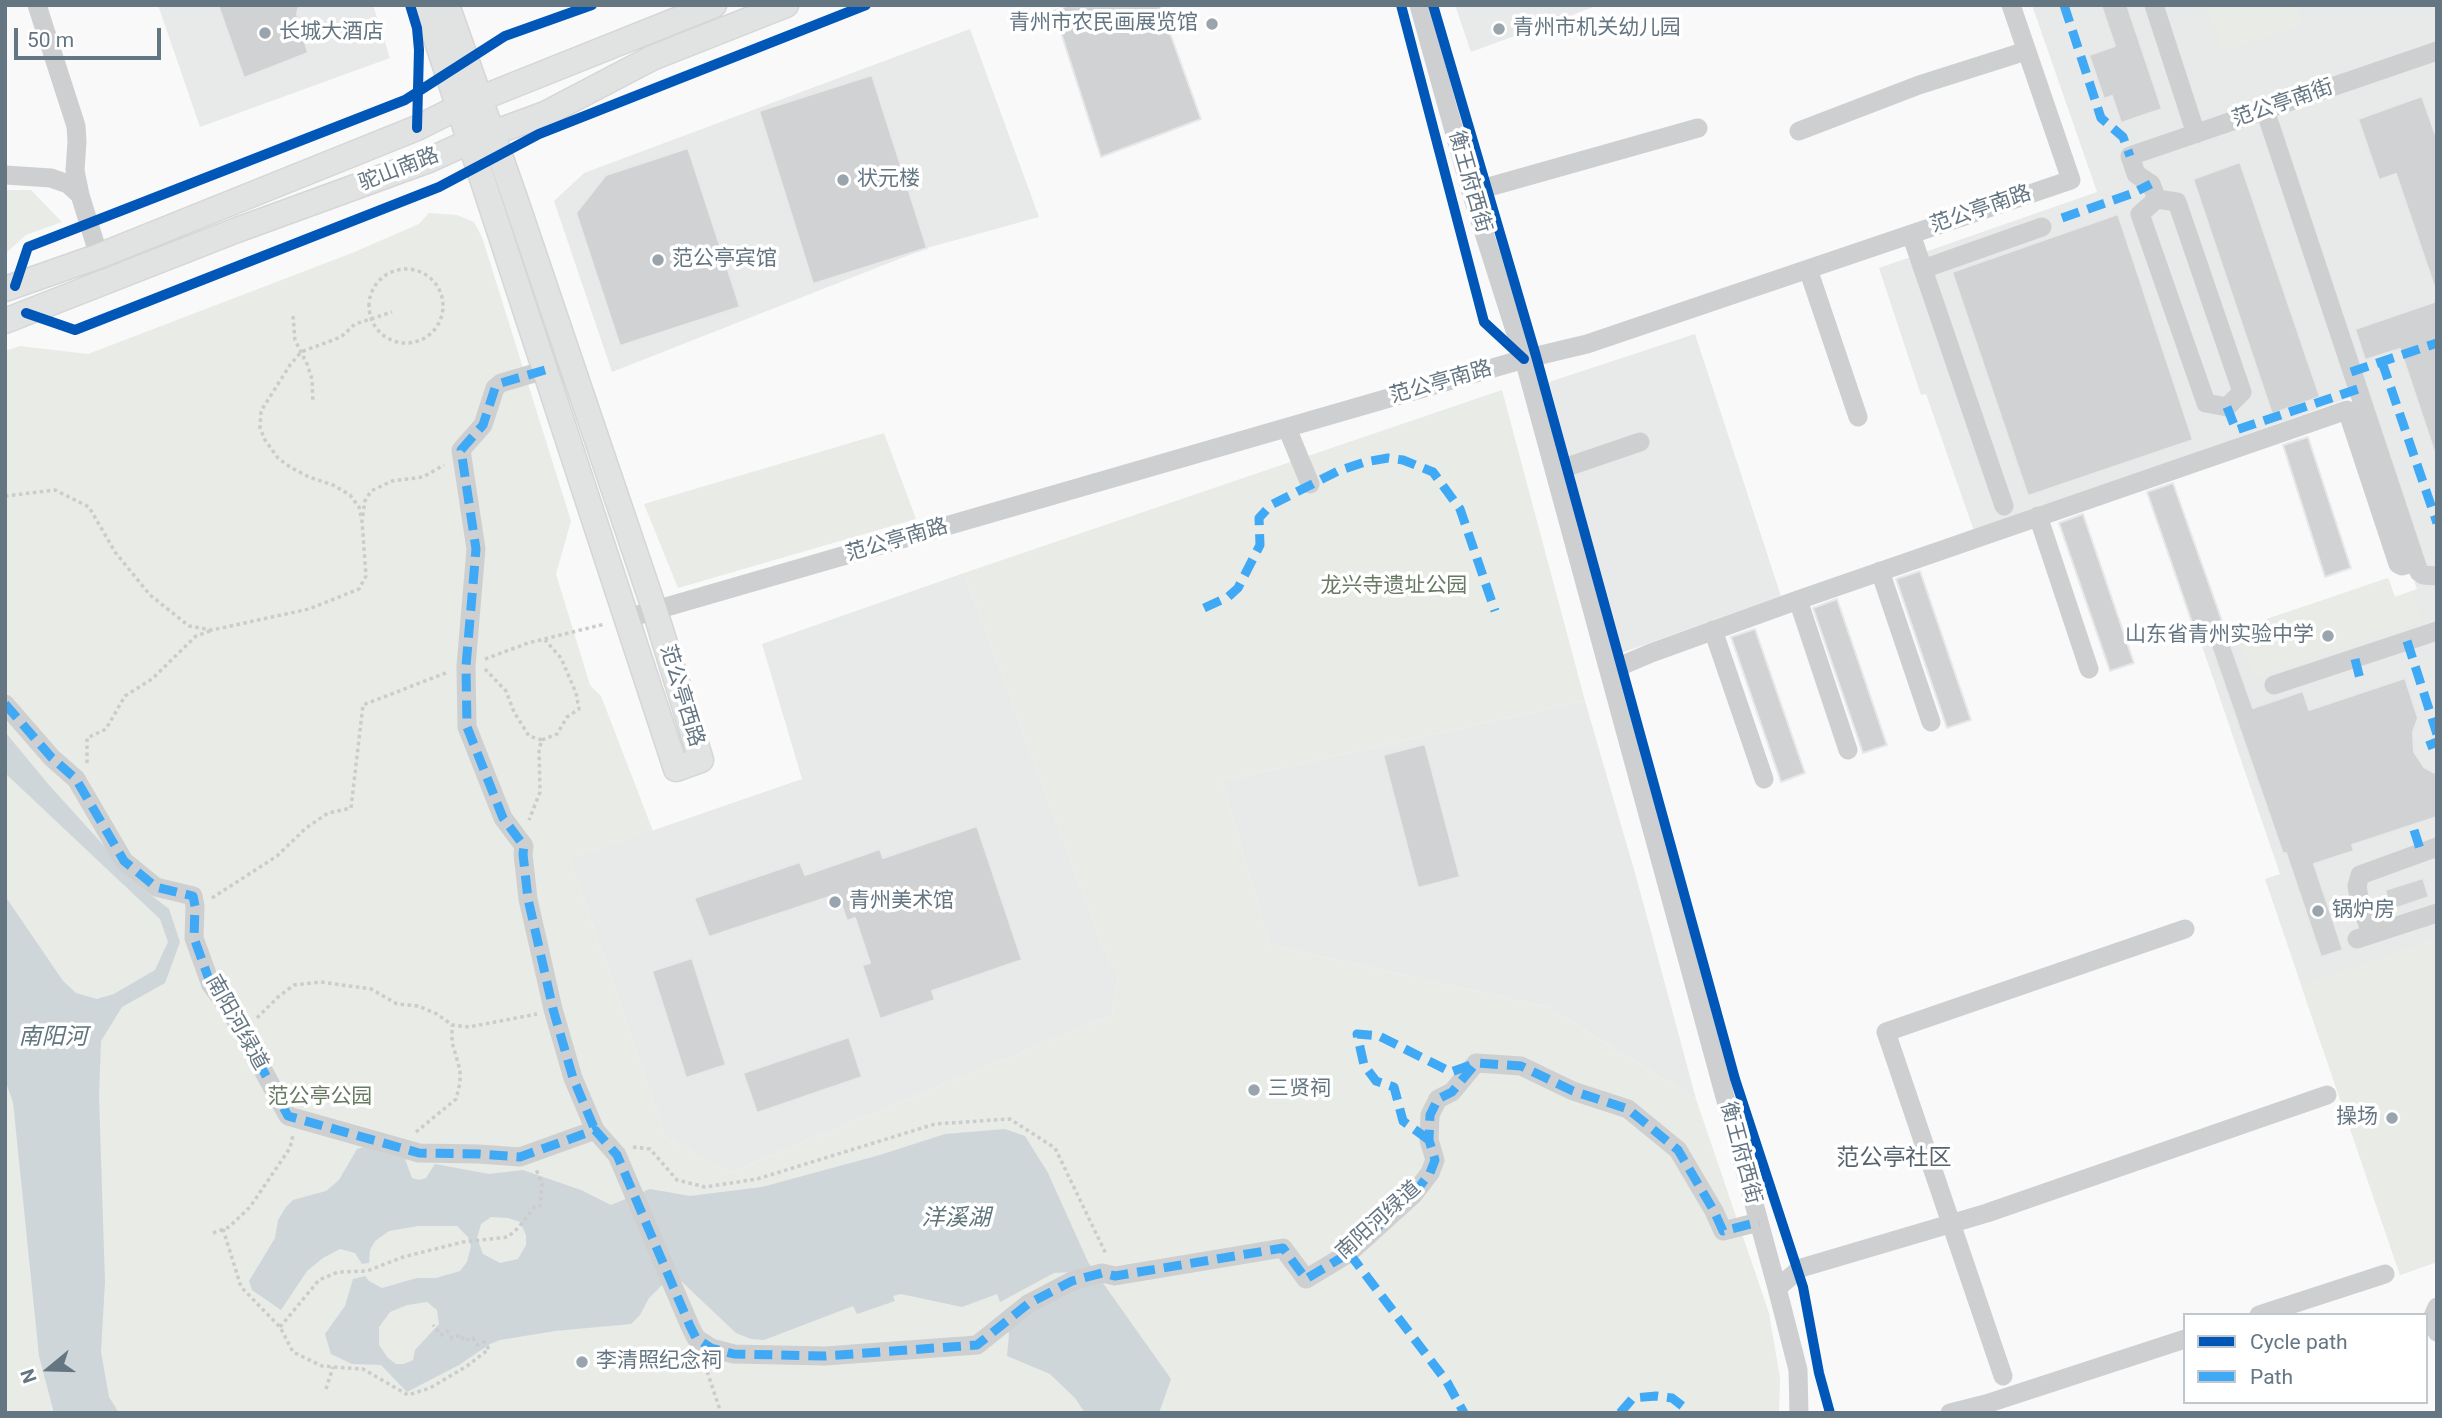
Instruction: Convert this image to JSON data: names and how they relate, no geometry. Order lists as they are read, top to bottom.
{
  "streets": {
    "main road": ["驼山南路", "范公亭西路"],
    "street": [
      "范公亭南街",
      "衡王府西街",
      "范公亭南路",
      "南阳河绿道"
    ]
  },
  "crossings": [
    ["驼山南路", "范公亭西路"],
    ["衡王府西街", "范公亭南路"],
    ["衡王府西街", "南阳河绿道"],
    ["范公亭南路", "范公亭西路"]
  ],
  "districts": ["范公亭社区"],
  "water": ["南阳河", "洋溪湖"],
  "parks": ["龙兴寺遗址公园", "范公亭公园"],
  "places": [
    "青州市农民画展览馆",
    "青州市机关幼儿园",
    "长城大酒店",
    "状元楼",
    "范公亭宾馆",
    "山东省青州实验中学",
    "青州美术馆",
    "锅炉房",
    "三贤祠",
    "操场",
    "李清照纪念祠"
  ],
  "legend": ["Cycle path", "Path"],
  "scale_bar": "50 m",
  "north": "left"
}
